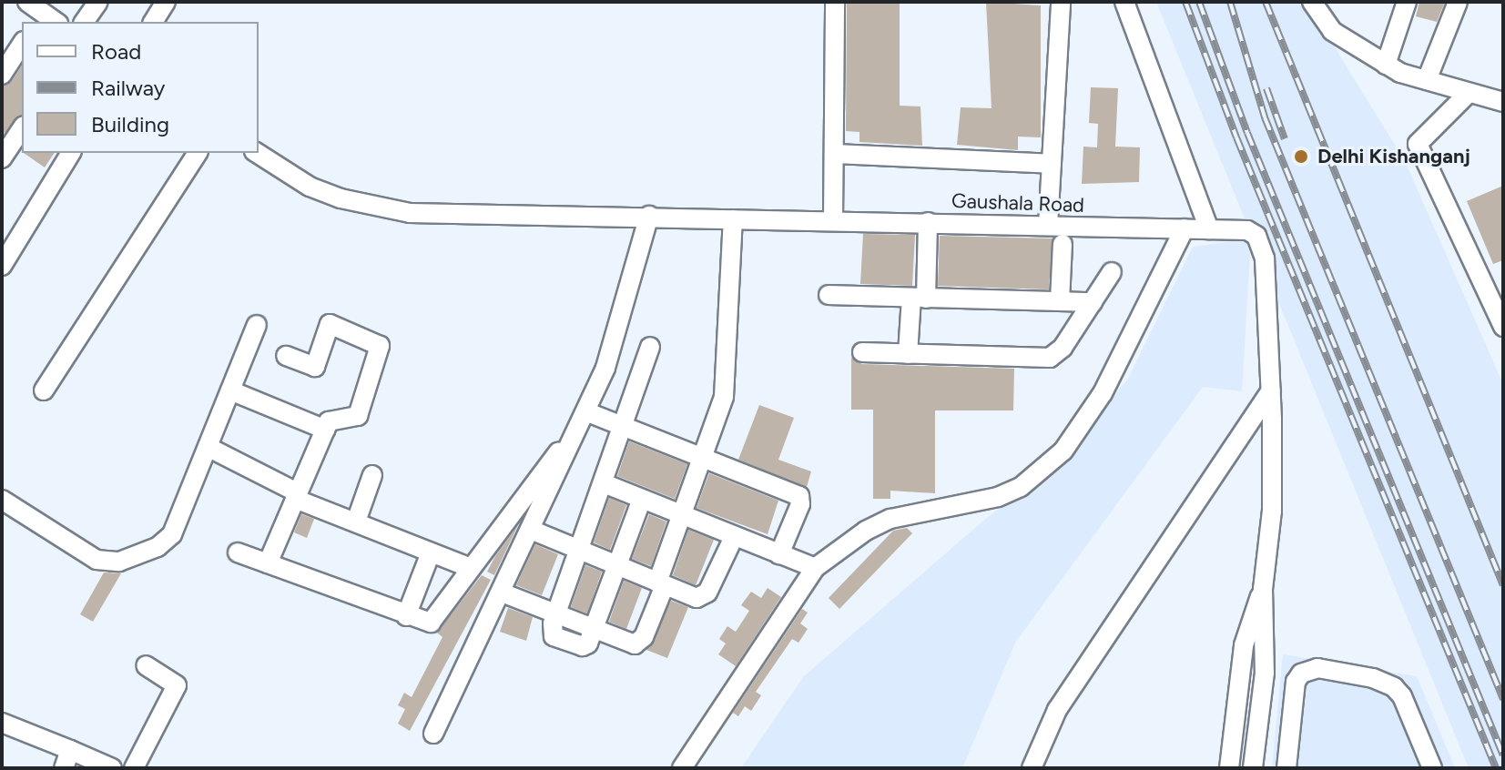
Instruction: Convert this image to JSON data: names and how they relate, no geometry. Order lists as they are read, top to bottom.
{
  "streets": {
    "street": ["Gaushala Road"]
  },
  "places": ["Delhi Kishanganj"],
  "legend": ["Road", "Railway", "Building"]
}
